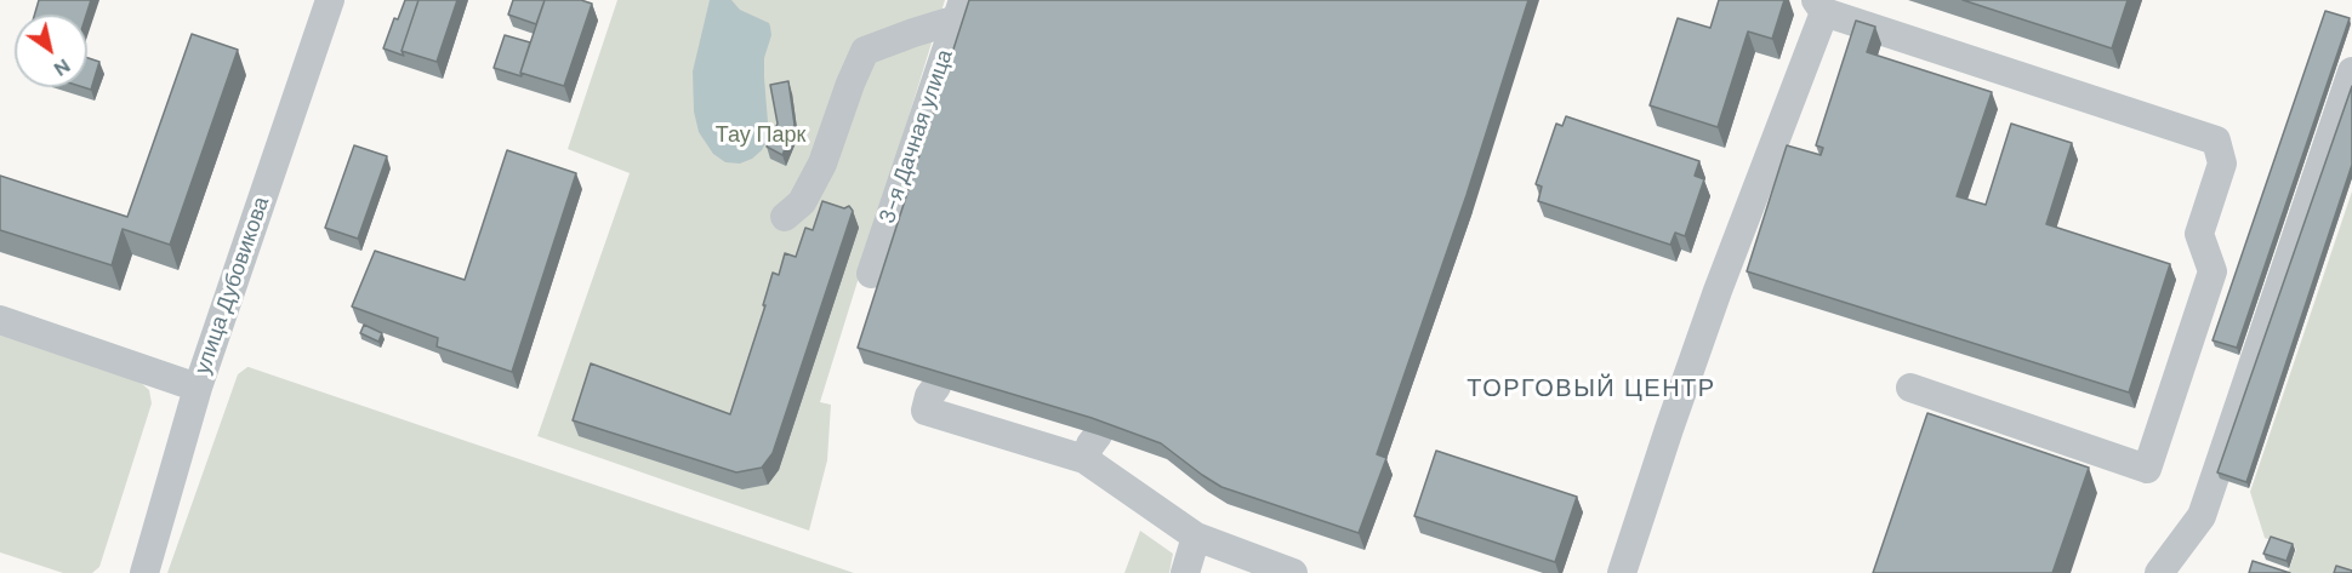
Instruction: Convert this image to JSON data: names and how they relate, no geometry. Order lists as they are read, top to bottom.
{
  "streets": {
    "street": ["3-я Дачная улица", "улица Дубовикова"]
  },
  "districts": ["ТОРГОВЫЙ ЦЕНТР"],
  "parks": ["Тау Парк"],
  "north": "bottom right"
}
